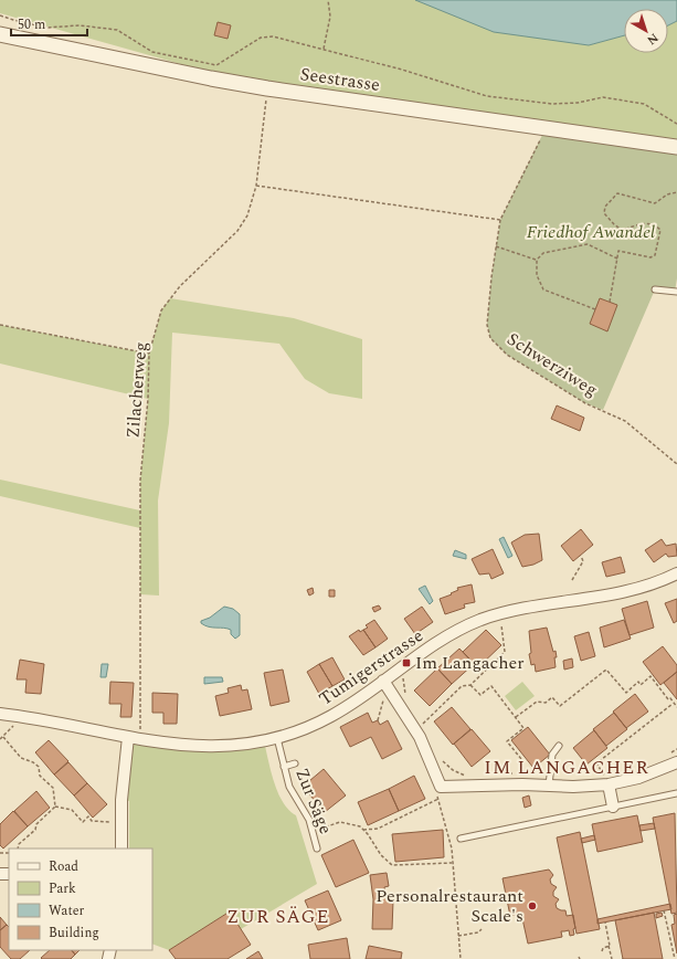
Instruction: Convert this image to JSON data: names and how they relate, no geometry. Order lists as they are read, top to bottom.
{
  "streets": {
    "street": ["Seestrasse", "Tumigerstrasse"],
    "lane": ["Zur Säge"],
    "path": ["Schwerziweg", "Zilacherweg"]
  },
  "crossings": [
    ["Seestrasse", "Schwerziweg"],
    ["Seestrasse", "Zilacherweg"],
    ["Zilacherweg", "Tumigerstrasse"],
    ["Tumigerstrasse", "Zur Säge"]
  ],
  "districts": ["IM LANGACHER", "ZUR SÄGE"],
  "parks": ["Friedhof Awandel"],
  "places": {
    "transit": ["Im Langacher"],
    "other": ["Personalrestaurant Scale's"]
  },
  "legend": [
    "Road",
    "Park",
    "Water",
    "Building"
  ],
  "scale_bar": "50 m",
  "north": "bottom right"
}
